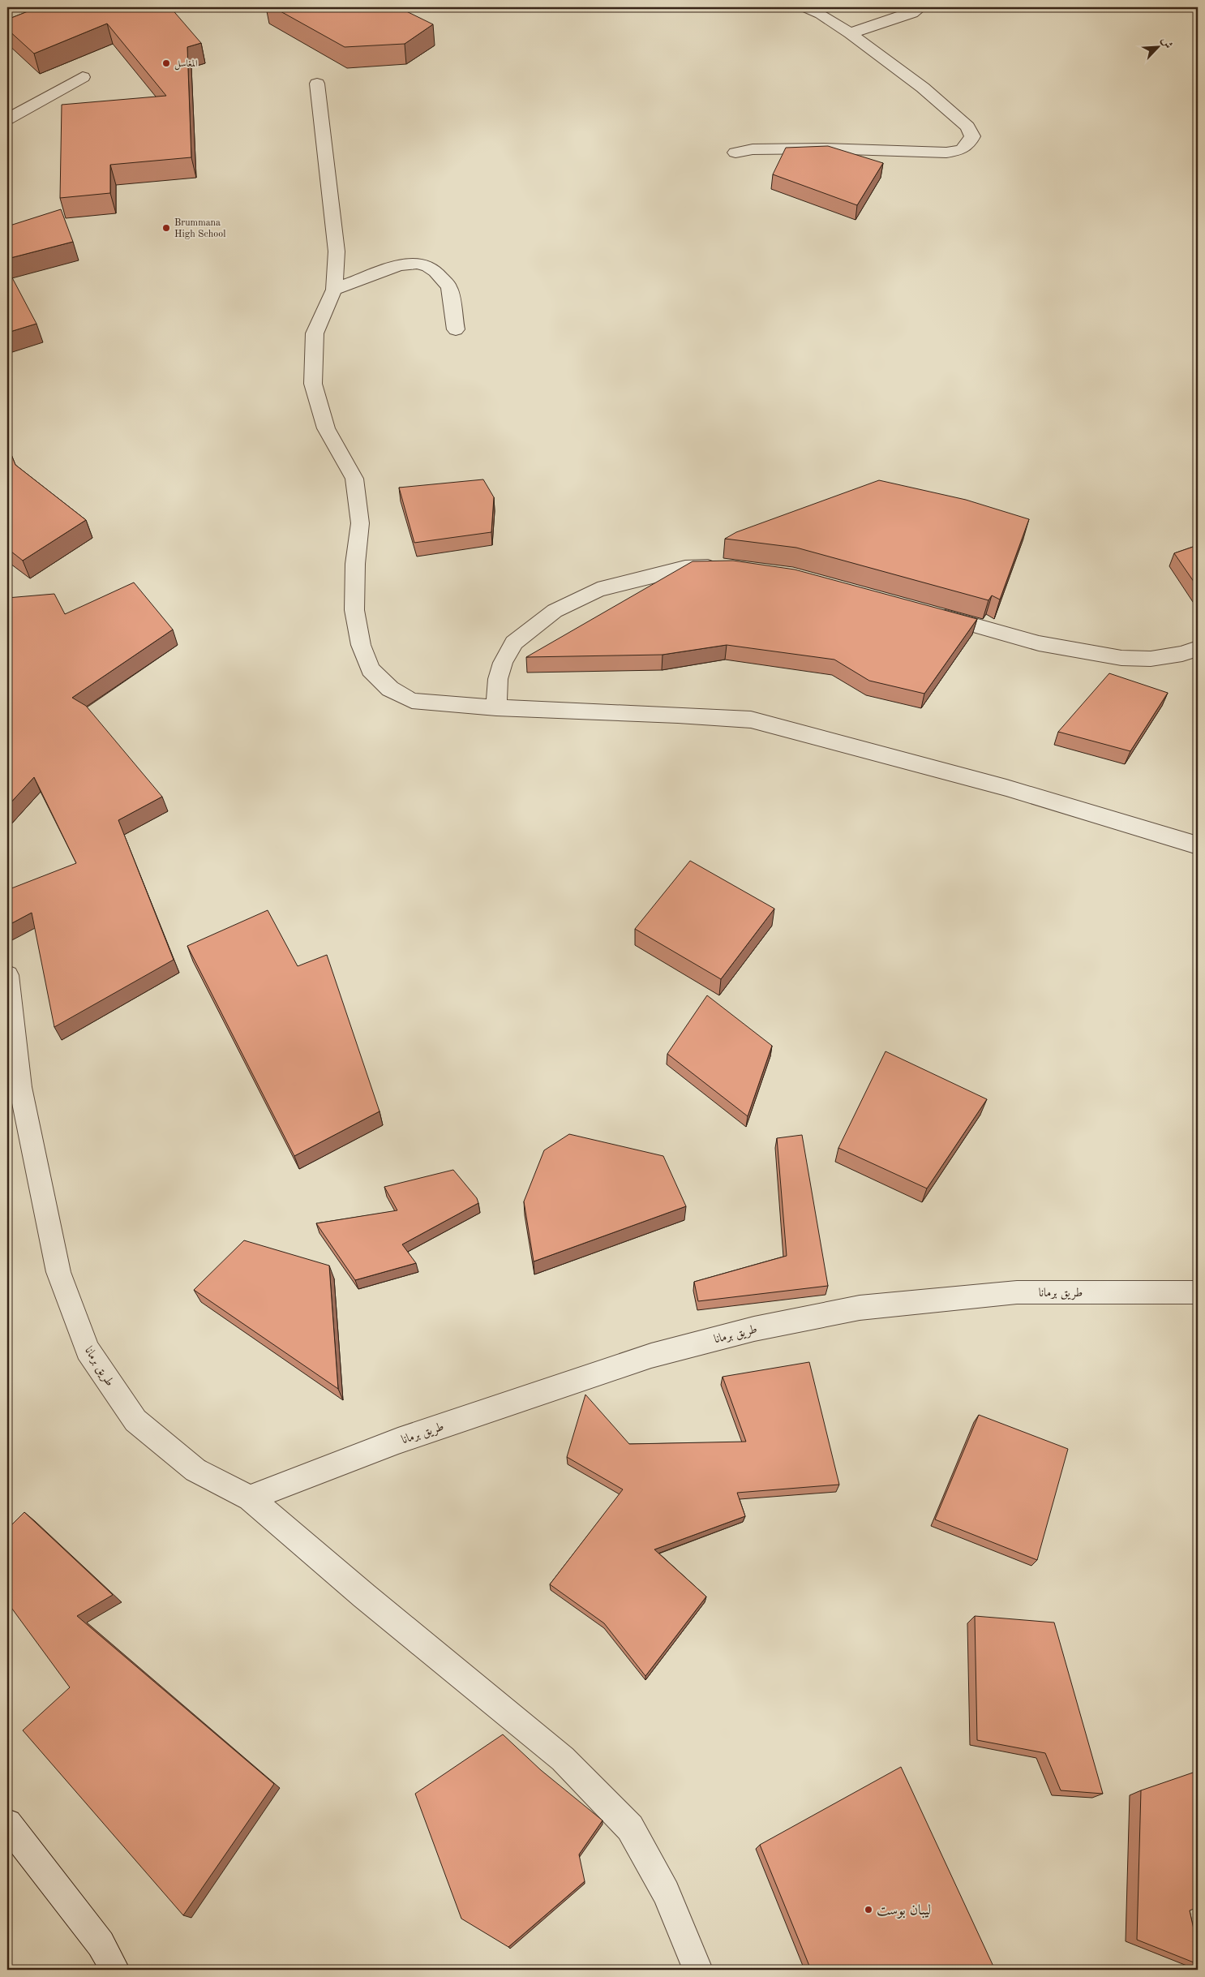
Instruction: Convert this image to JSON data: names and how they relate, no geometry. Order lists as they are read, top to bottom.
{
  "streets": {
    "street": ["طريق برمانا"]
  },
  "places": ["المغاسل", "Brummana High School", "ليبان بوست"],
  "north": "top right"
}
